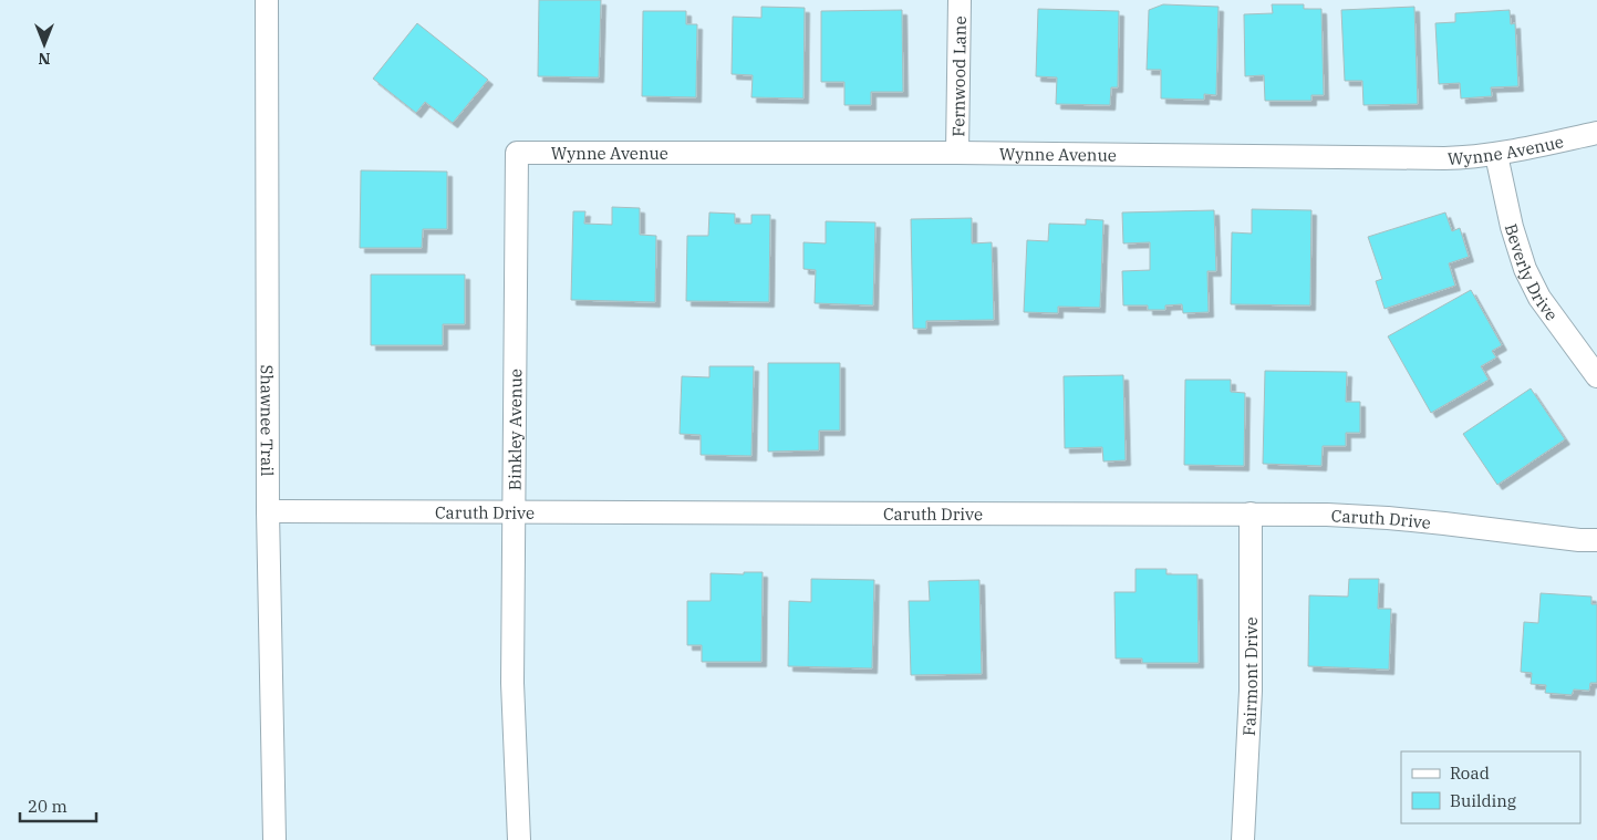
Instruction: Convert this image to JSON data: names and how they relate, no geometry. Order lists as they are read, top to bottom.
{
  "streets": {
    "street": [
      "Fernwood Lane",
      "Wynne Avenue",
      "Beverly Drive",
      "Shawnee Trail",
      "Binkley Avenue",
      "Caruth Drive",
      "Fairmont Drive"
    ]
  },
  "crossings": [
    ["Fernwood Lane", "Wynne Avenue"],
    ["Wynne Avenue", "Beverly Drive"],
    ["Wynne Avenue", "Binkley Avenue"],
    ["Shawnee Trail", "Caruth Drive"],
    ["Binkley Avenue", "Caruth Drive"],
    ["Caruth Drive", "Fairmont Drive"]
  ],
  "legend": ["Road", "Building"],
  "scale_bar": "20 m",
  "north": "bottom"
}
